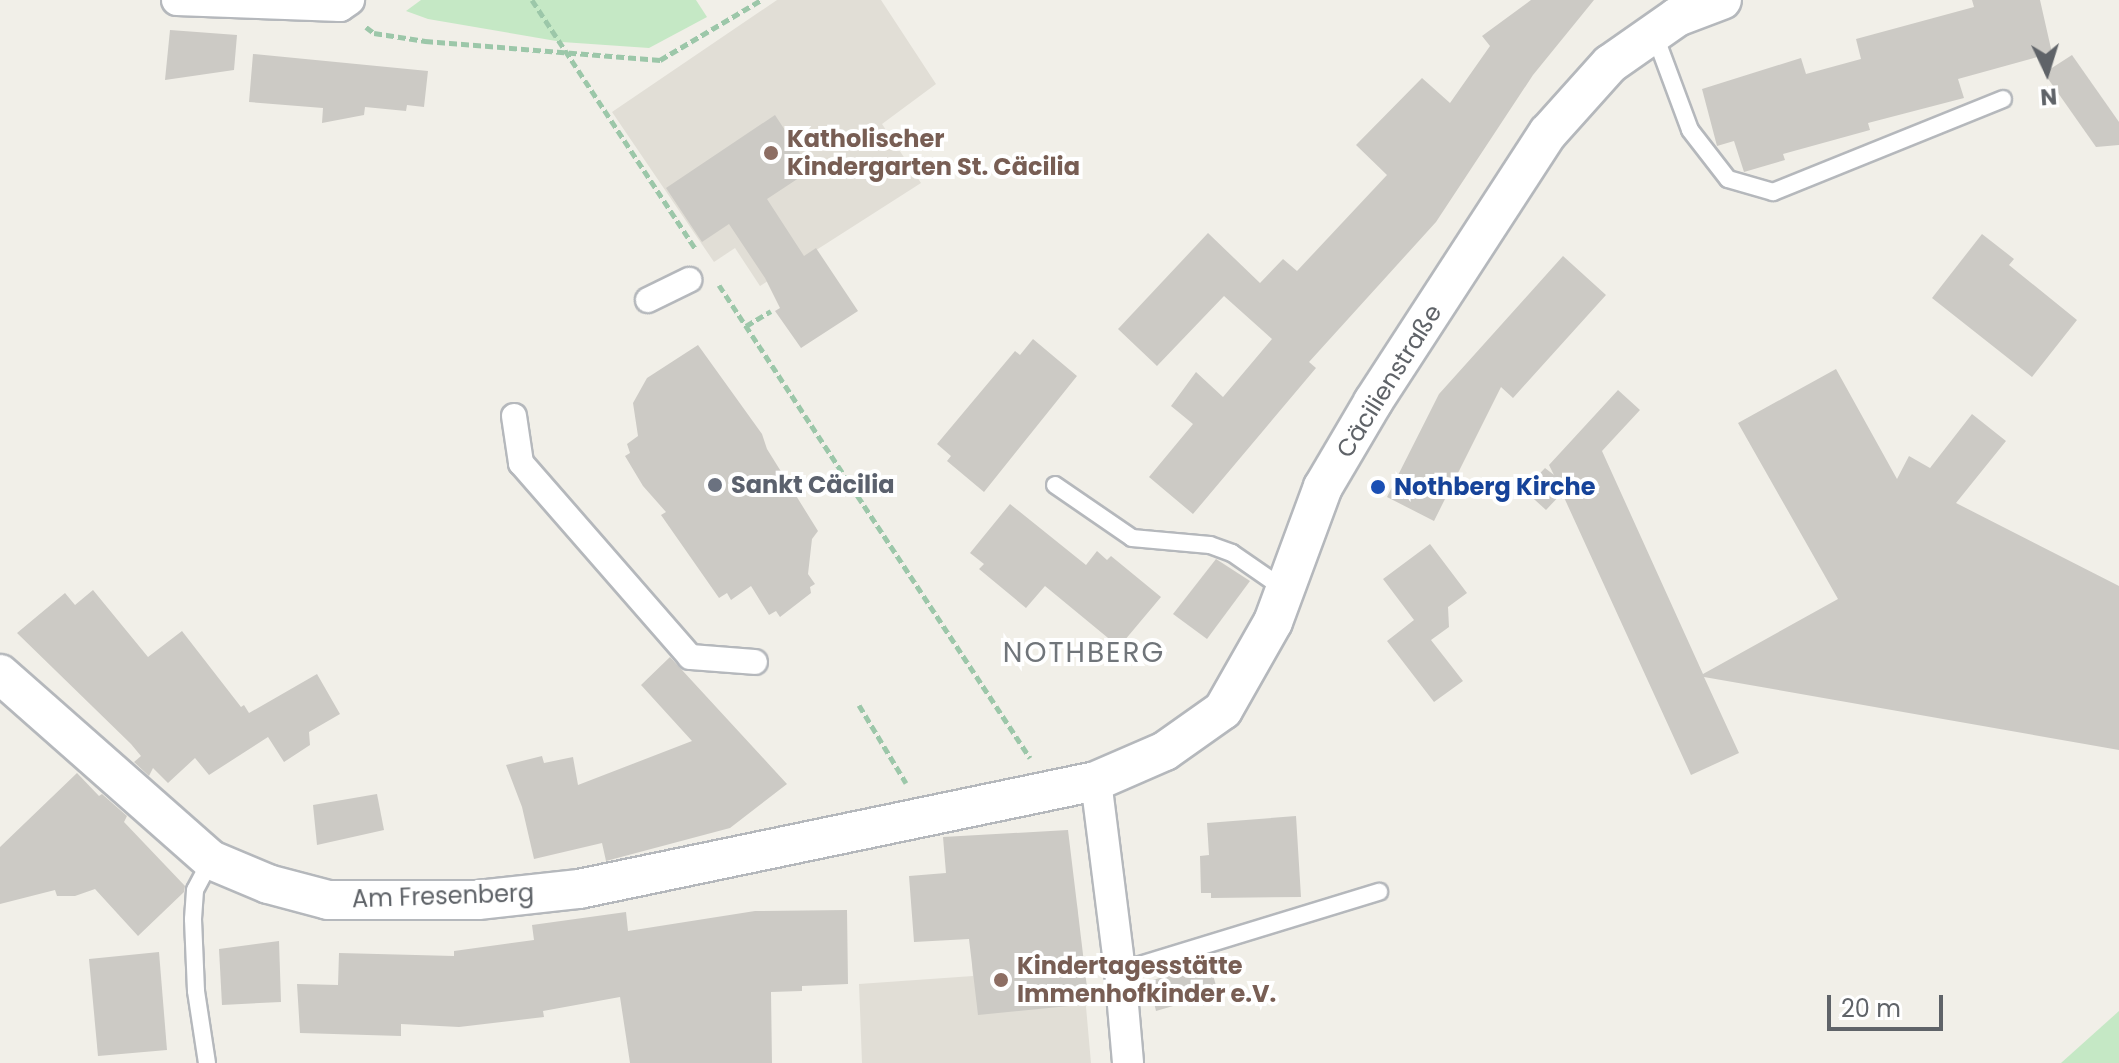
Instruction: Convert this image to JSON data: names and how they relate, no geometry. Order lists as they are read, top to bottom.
{
  "streets": {
    "street": ["Cäcilienstraße", "Am Fresenberg"]
  },
  "crossings": [
    ["Cäcilienstraße", "Am Fresenberg"]
  ],
  "districts": ["NOTHBERG"],
  "places": [
    "Katholischer Kindergarten St. Cäcilia",
    "Sankt Cäcilia",
    "Nothberg Kirche",
    "Kindertagesstätte Immenhofkinder e.V."
  ],
  "scale_bar": "20 m",
  "north": "bottom"
}
